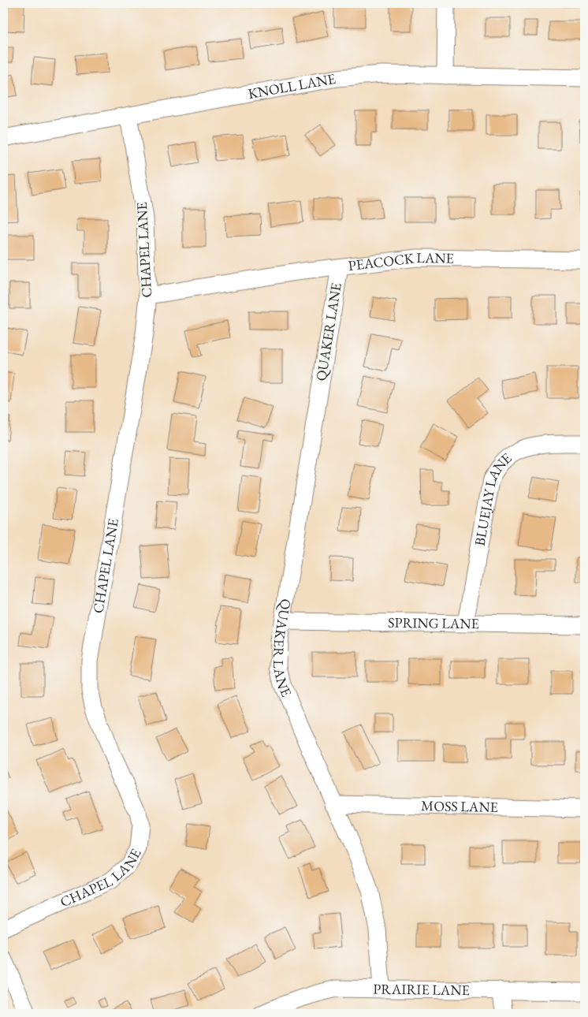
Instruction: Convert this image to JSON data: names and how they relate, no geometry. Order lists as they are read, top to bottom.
{
  "streets": {
    "street": [
      "KNOLL LANE",
      "CHAPEL LANE",
      "PEACOCK LANE",
      "QUAKER LANE",
      "BLUEJAY LANE",
      "SPRING LANE",
      "MOSS LANE",
      "PRAIRIE LANE"
    ]
  },
  "crossings": [
    ["KNOLL LANE", "CHAPEL LANE"],
    ["CHAPEL LANE", "PEACOCK LANE"],
    ["PEACOCK LANE", "QUAKER LANE"],
    ["QUAKER LANE", "SPRING LANE"],
    ["QUAKER LANE", "MOSS LANE"],
    ["QUAKER LANE", "PRAIRIE LANE"],
    ["BLUEJAY LANE", "SPRING LANE"]
  ]
}
